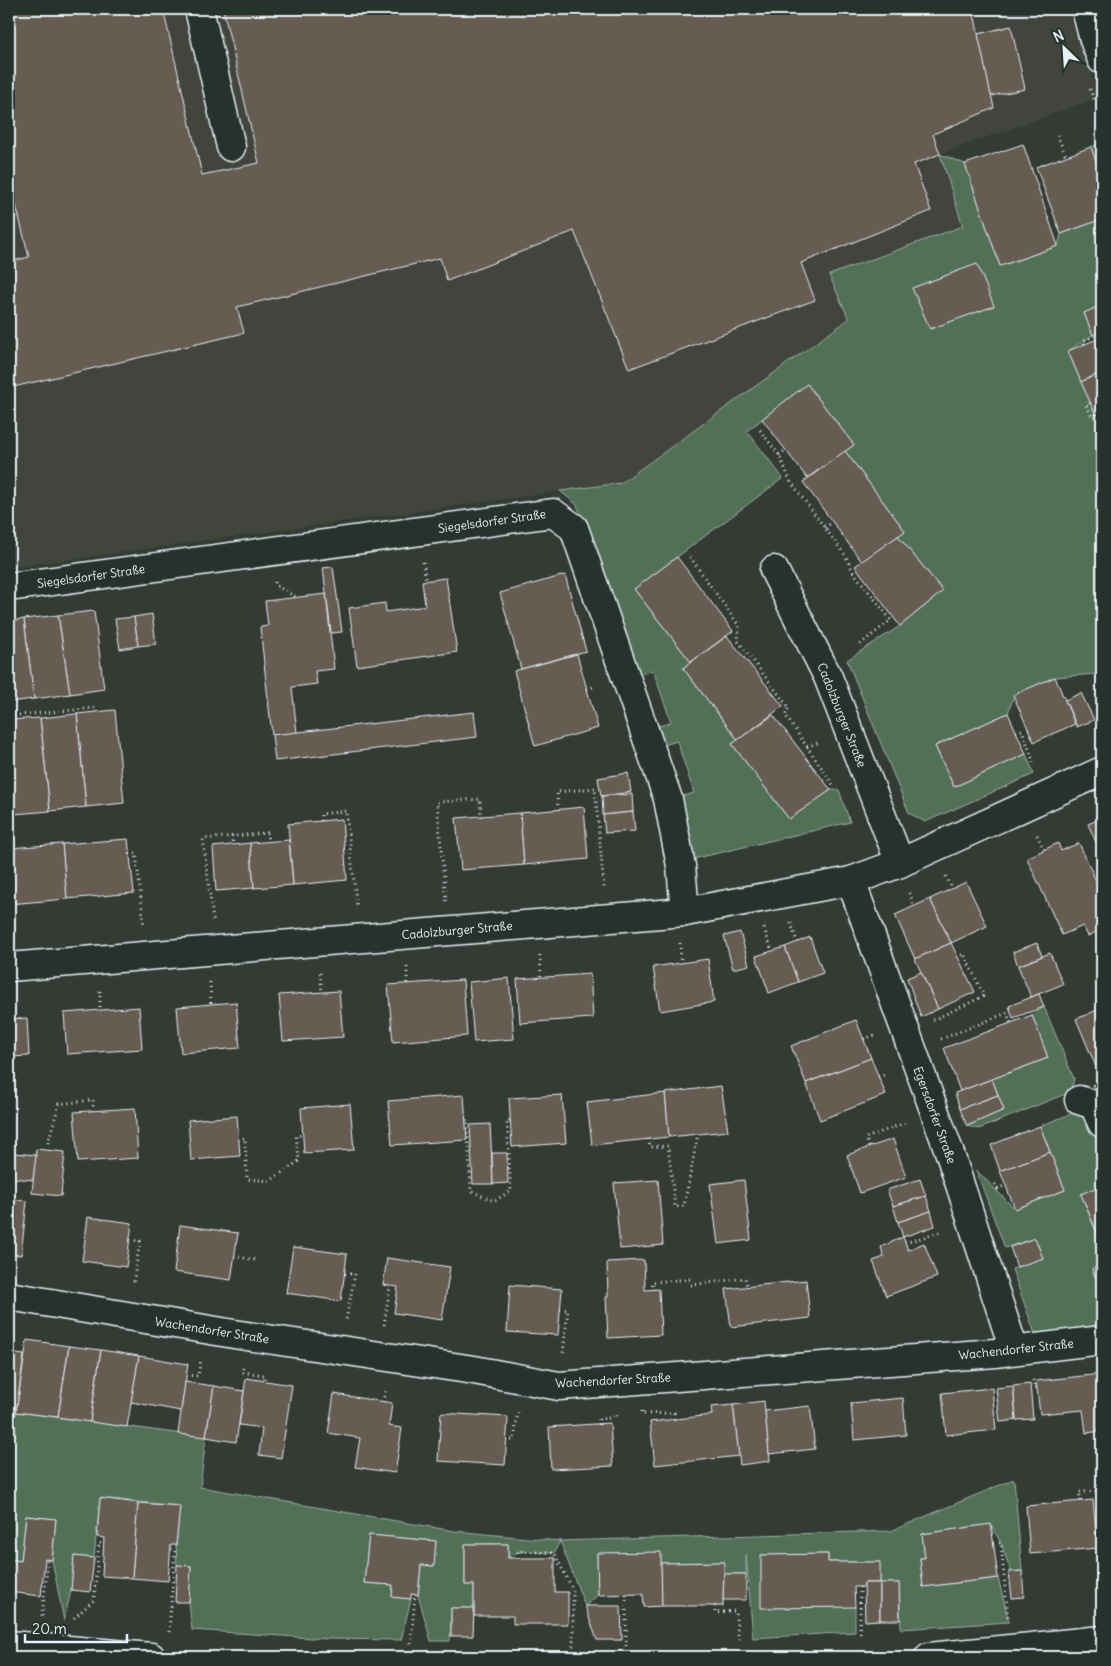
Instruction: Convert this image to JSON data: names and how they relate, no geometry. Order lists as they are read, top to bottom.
{
  "streets": {
    "street": [
      "Siegelsdorfer Straße",
      "Cadolzburger Straße",
      "Egersdorfer Straße",
      "Wachendorfer Straße"
    ]
  },
  "crossings": [
    ["Siegelsdorfer Straße", "Cadolzburger Straße"],
    ["Cadolzburger Straße", "Egersdorfer Straße"],
    ["Egersdorfer Straße", "Wachendorfer Straße"]
  ],
  "scale_bar": "20 m",
  "north": "top left"
}
